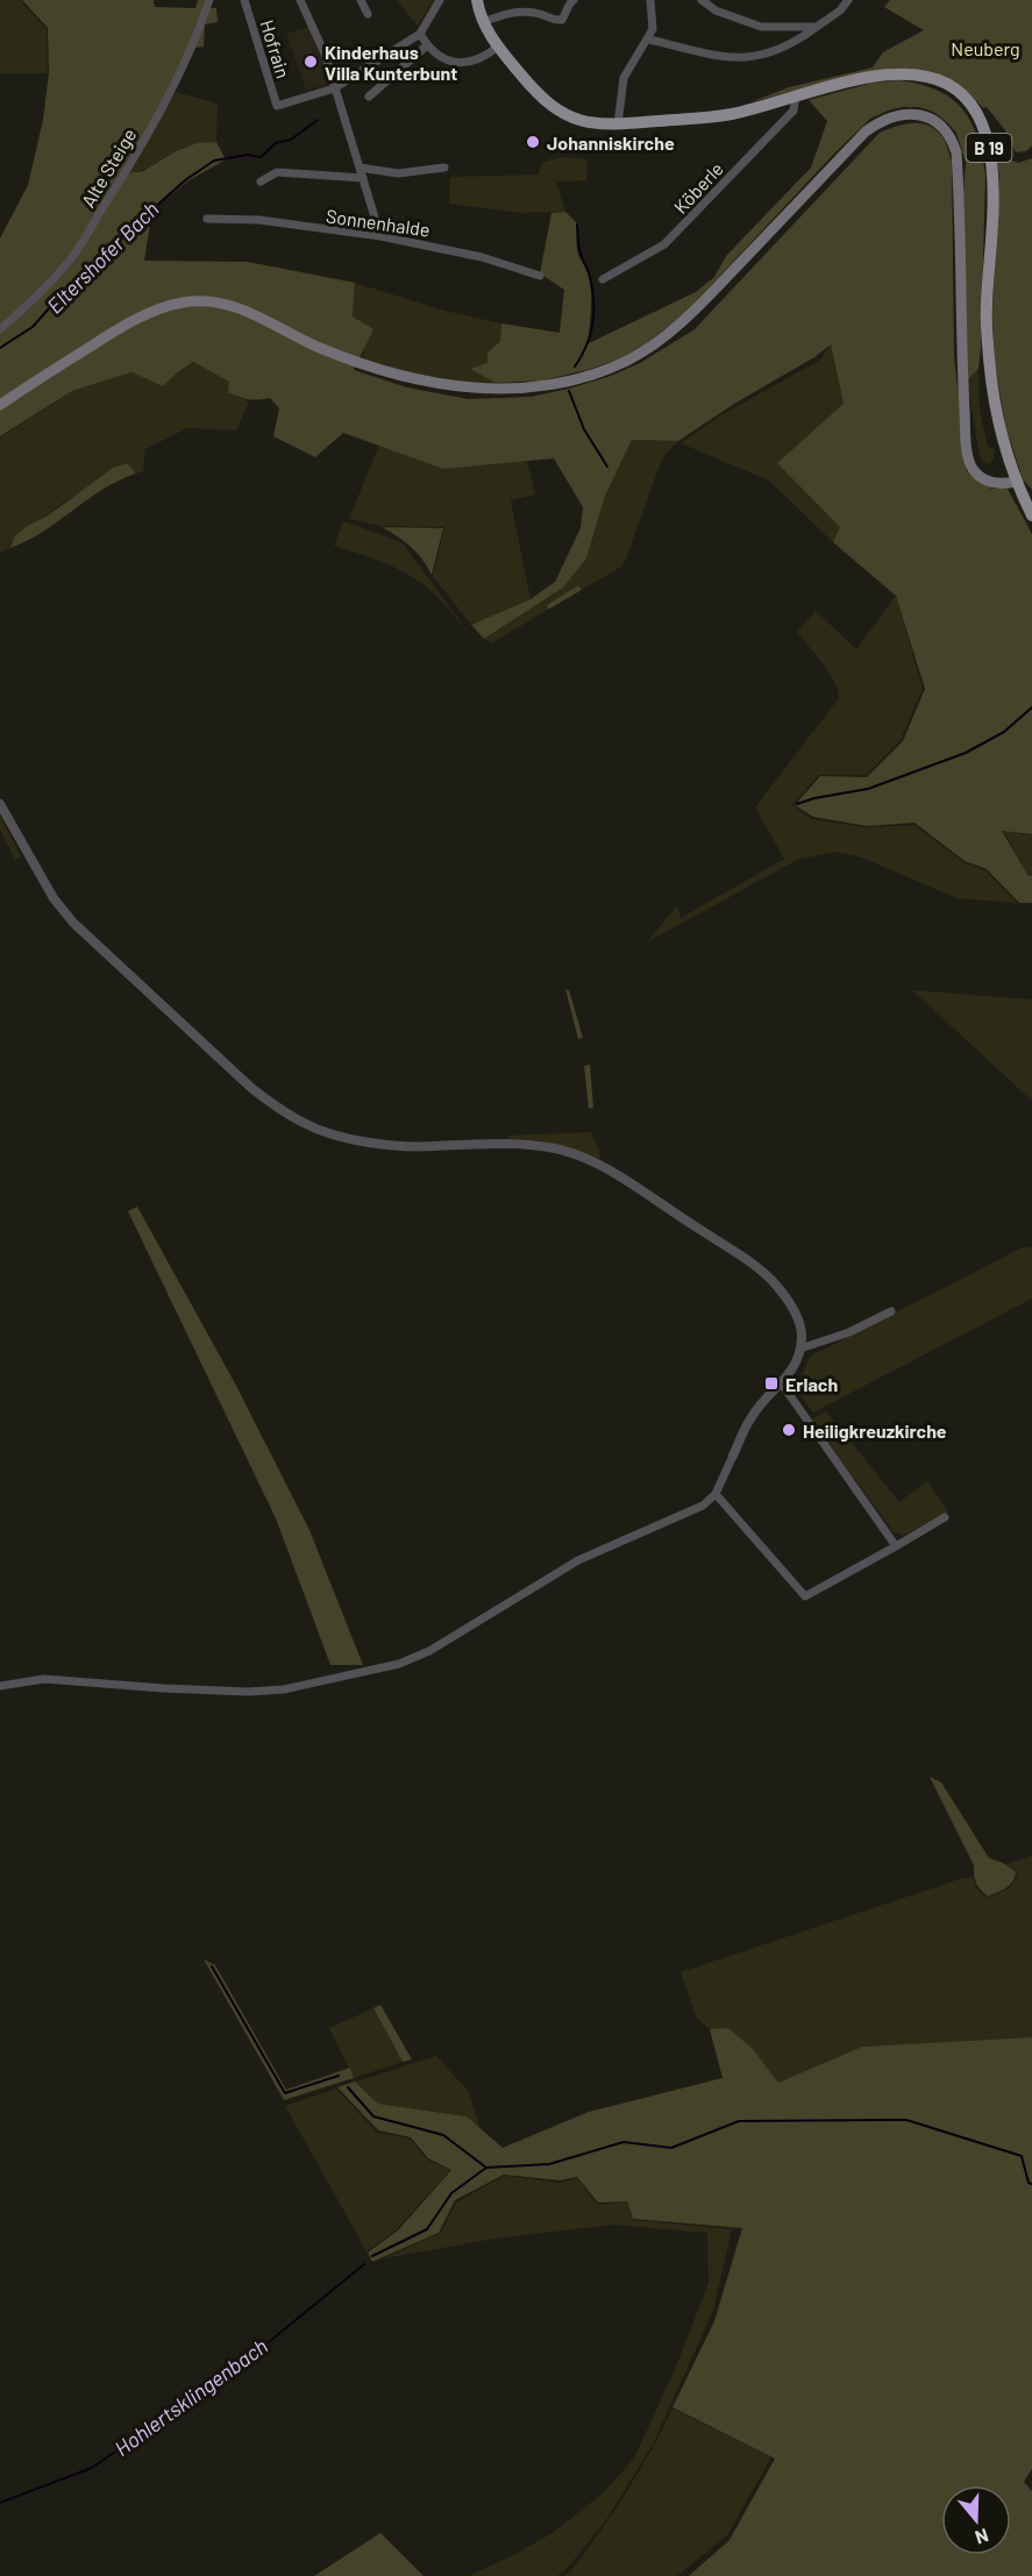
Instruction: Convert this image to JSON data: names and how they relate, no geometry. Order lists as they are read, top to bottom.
{
  "streets": {
    "main road": ["B 19"],
    "street": [
      "Hofrain",
      "Alte Steige",
      "Köberle",
      "Sonnenhalde"
    ]
  },
  "crossings": [
    ["B 19", "Köberle"]
  ],
  "water": ["Eltershofer Bach", "Hohlertsklingenbach"],
  "parks": ["Neuberg"],
  "places": {
    "other": ["Kinderhaus Villa Kunterbunt", "Johanniskirche", "Heiligkreuzkirche"],
    "transit": ["Erlach"]
  },
  "north": "bottom"
}
